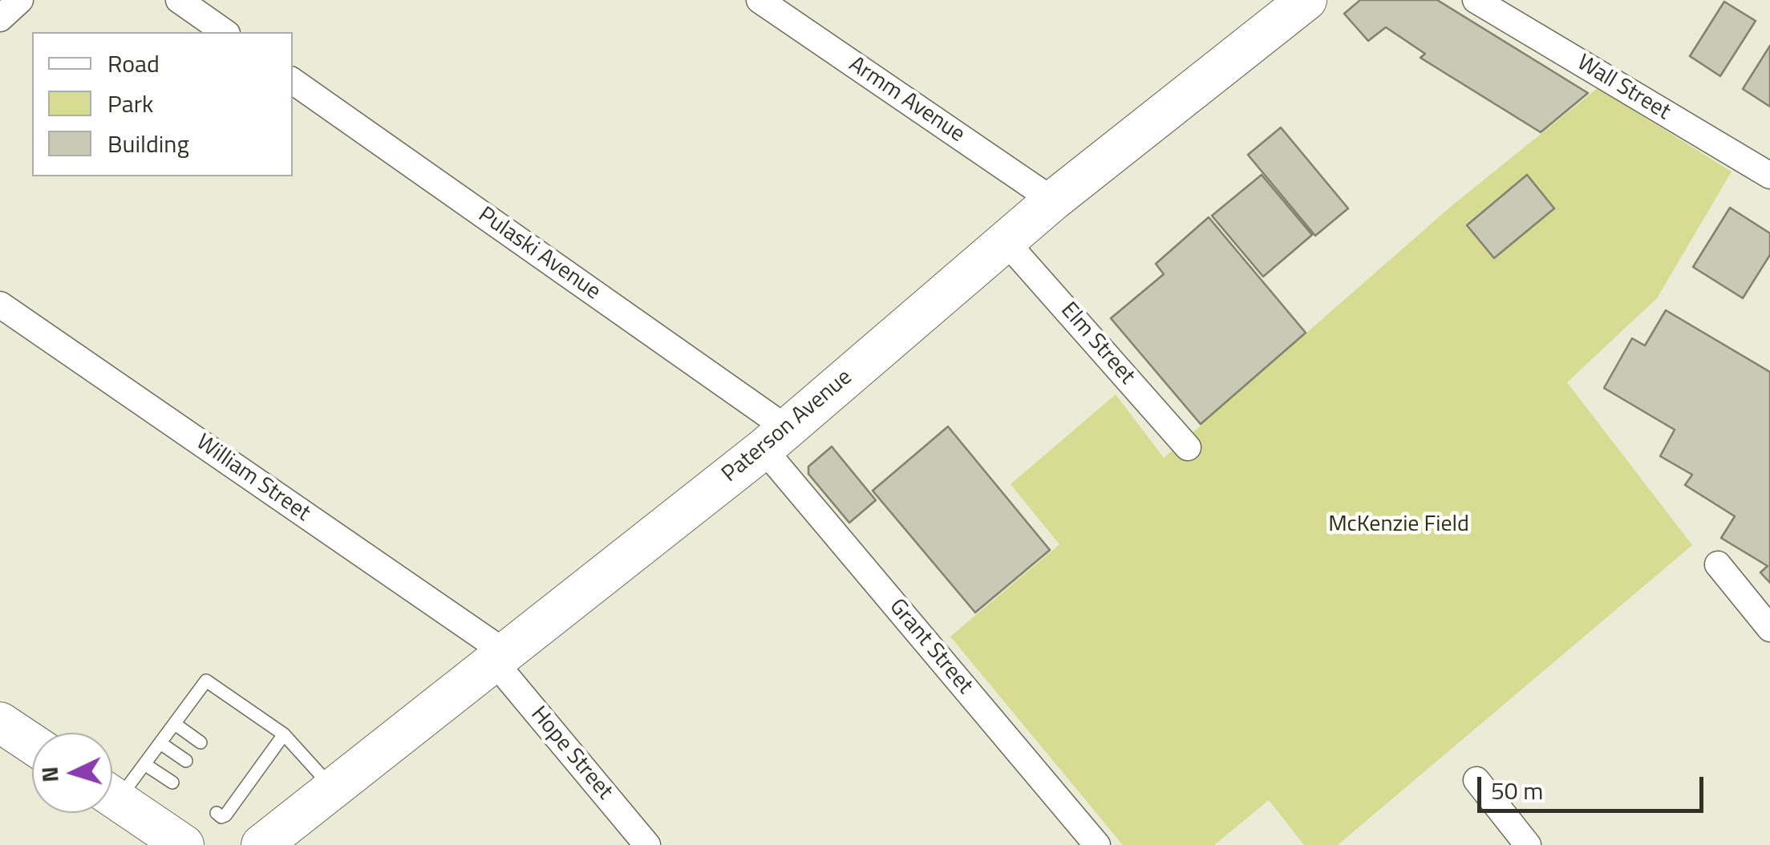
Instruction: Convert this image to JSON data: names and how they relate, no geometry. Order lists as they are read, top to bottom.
{
  "streets": {
    "main road": ["Paterson Avenue"],
    "street": [
      "Wall Street",
      "Armm Avenue",
      "Pulaski Avenue",
      "Elm Street",
      "William Street",
      "Grant Street",
      "Hope Street"
    ]
  },
  "crossings": [
    ["Armm Avenue", "Paterson Avenue"],
    ["Pulaski Avenue", "Paterson Avenue"],
    ["Pulaski Avenue", "Grant Street"],
    ["Elm Street", "Paterson Avenue"],
    ["Paterson Avenue", "William Street"],
    ["Paterson Avenue", "Grant Street"],
    ["Paterson Avenue", "Hope Street"],
    ["William Street", "Hope Street"]
  ],
  "parks": ["McKenzie Field"],
  "legend": ["Road", "Park", "Building"],
  "scale_bar": "50 m",
  "north": "left"
}
